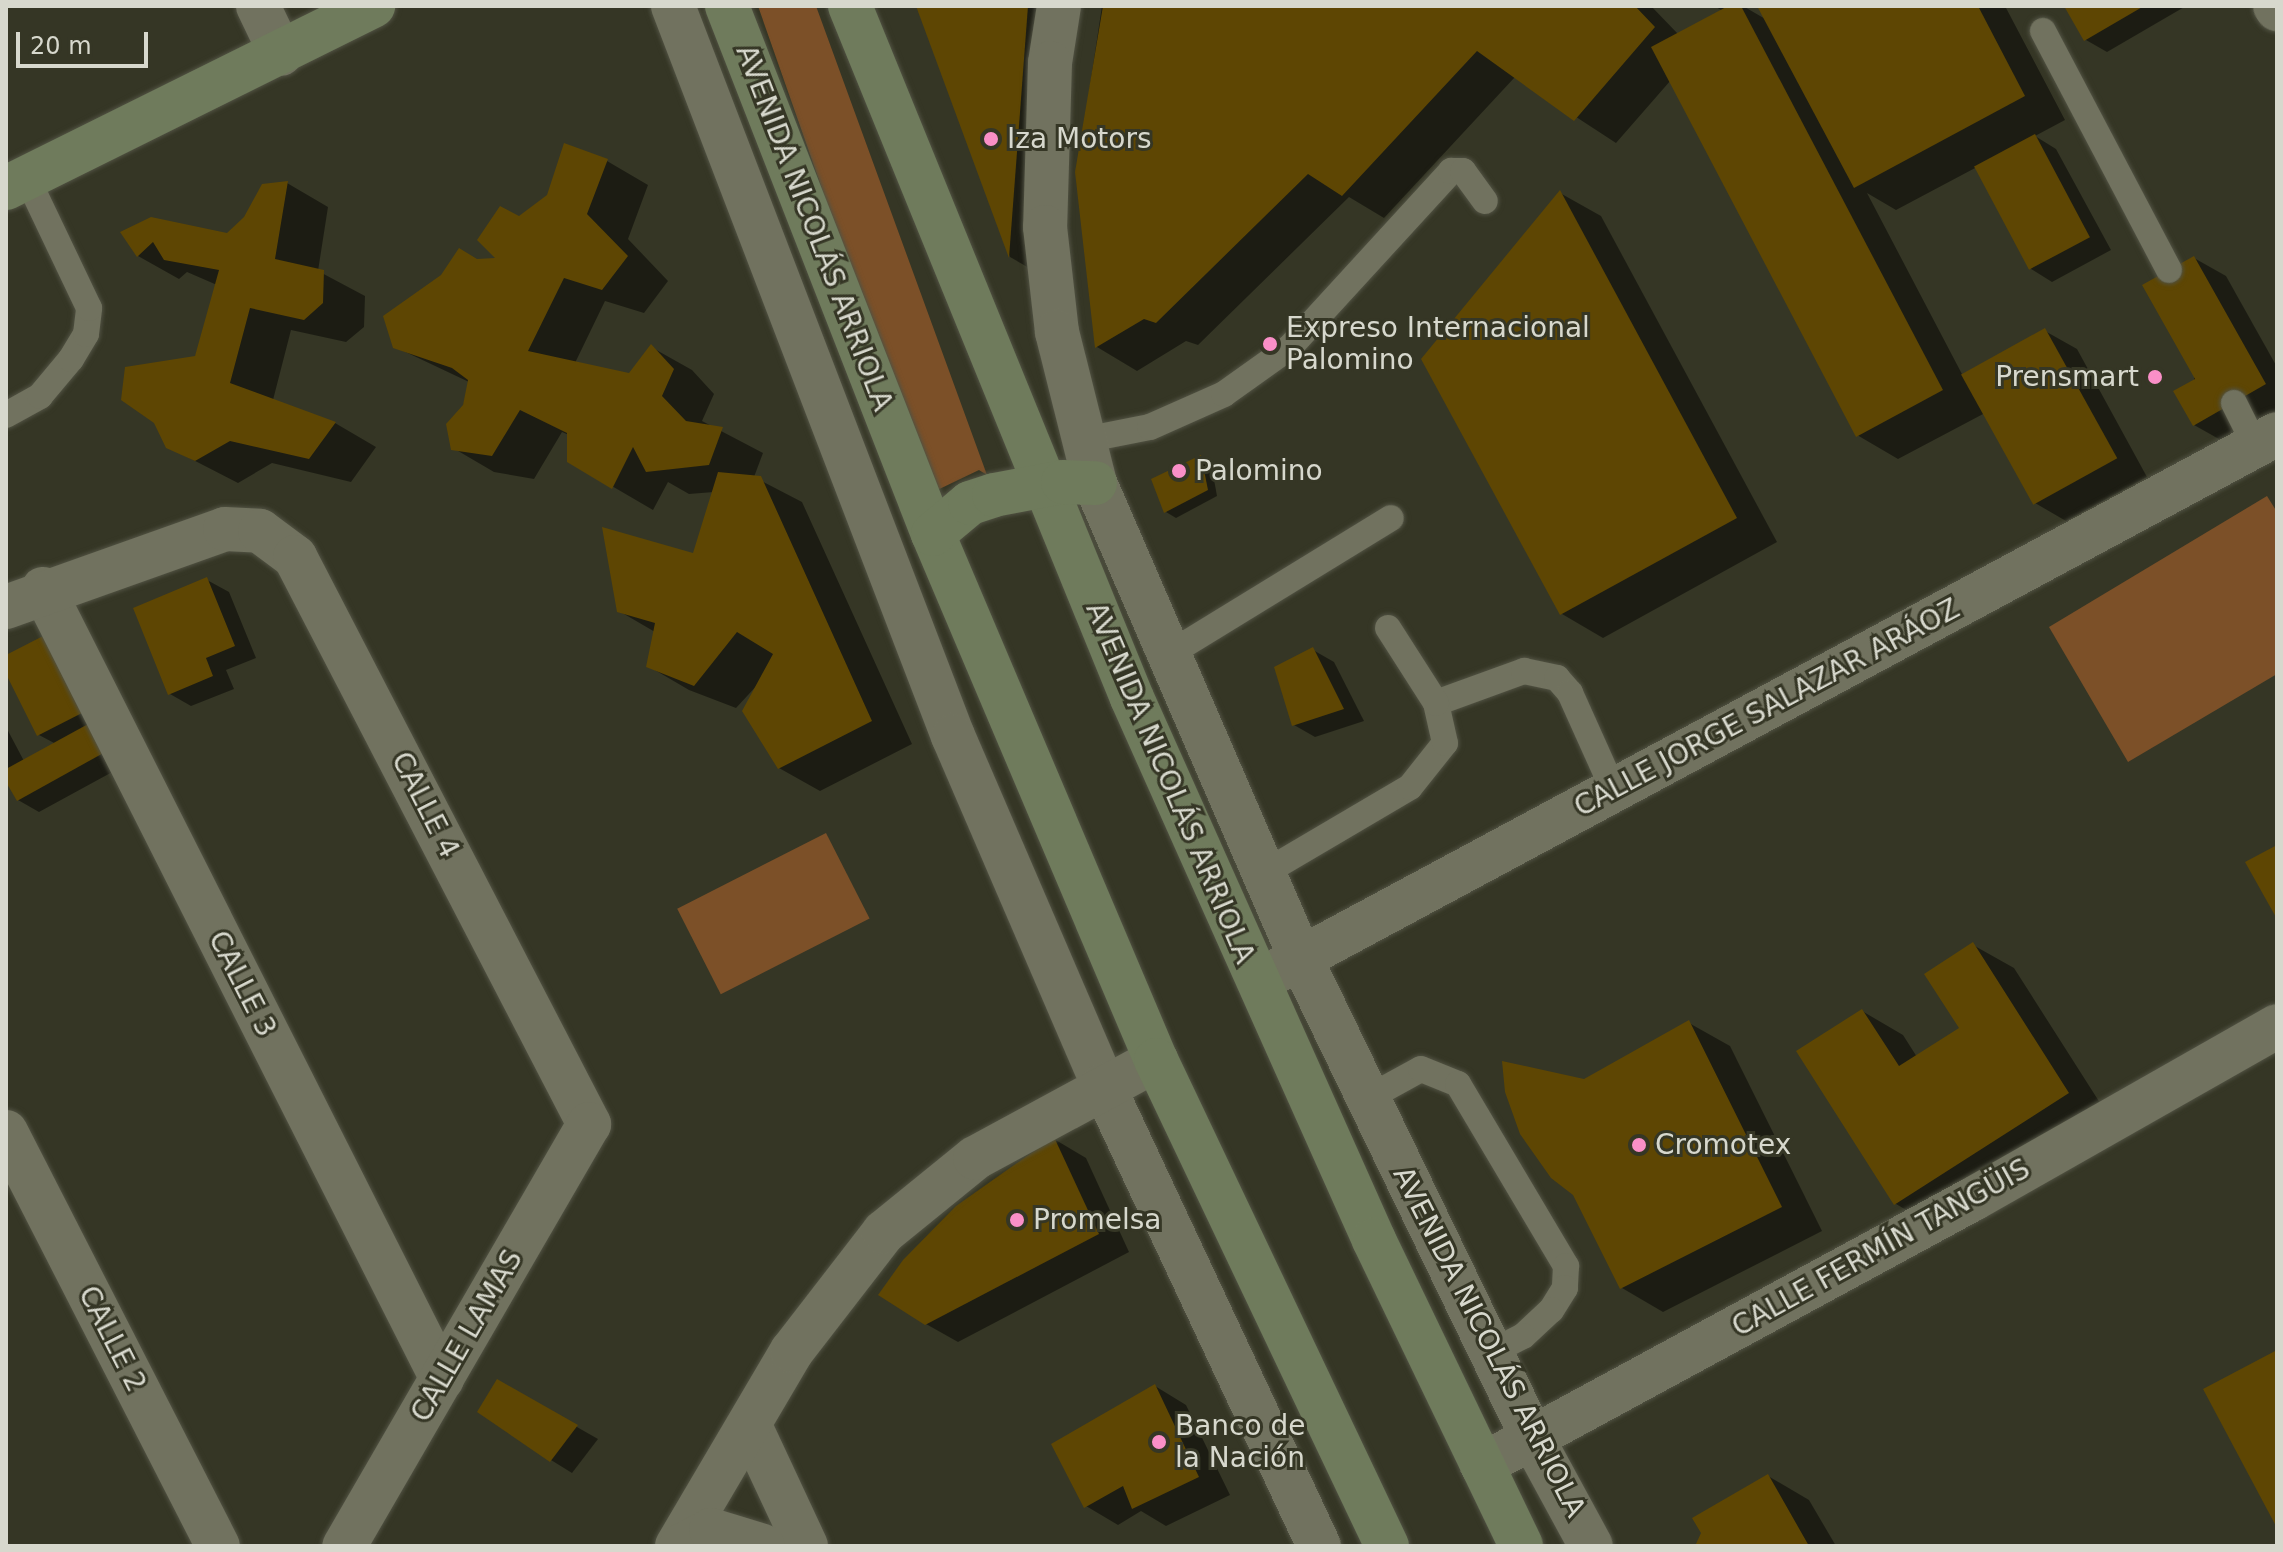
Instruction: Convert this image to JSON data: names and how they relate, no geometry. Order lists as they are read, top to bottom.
{
  "streets": {
    "main road": ["AVENIDA NICOLÁS ARRIOLA"],
    "street": [
      "CALLE JORGE SALAZAR ARÁOZ",
      "CALLE 4",
      "CALLE 3",
      "CALLE FERMÍN TANGÜIS",
      "CALLE LAMAS",
      "CALLE 2"
    ]
  },
  "crossings": [
    ["AVENIDA NICOLÁS ARRIOLA", "CALLE JORGE SALAZAR ARÁOZ"],
    ["AVENIDA NICOLÁS ARRIOLA", "CALLE FERMÍN TANGÜIS"],
    ["CALLE 4", "CALLE 3"],
    ["CALLE 4", "CALLE LAMAS"],
    ["CALLE 3", "CALLE LAMAS"]
  ],
  "places": [
    "Iza Motors",
    "Expreso Internacional Palomino",
    "Prensmart",
    "Palomino",
    "Cromotex",
    "Promelsa",
    "Banco de la Nación"
  ],
  "scale_bar": "20 m"
}
